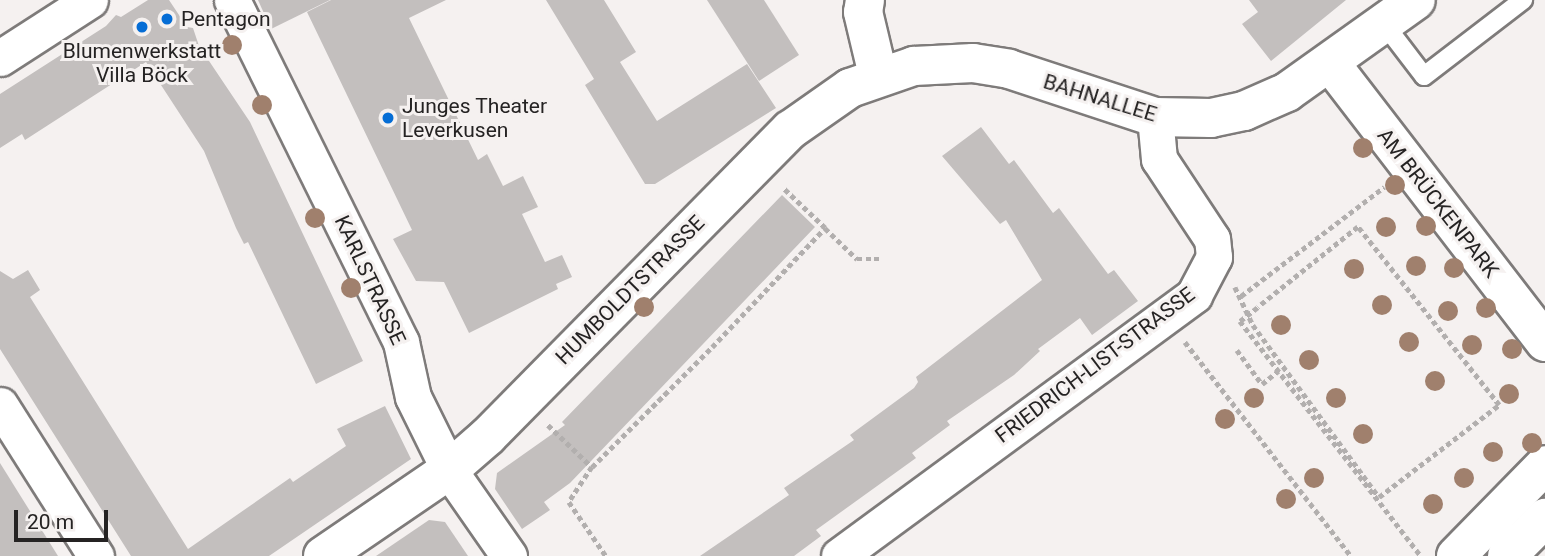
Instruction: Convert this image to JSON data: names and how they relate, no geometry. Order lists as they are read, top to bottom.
{
  "streets": {
    "street": [
      "BAHNALLEE",
      "AM BRÜCKENPARK",
      "KARLSTRASSE",
      "HUMBOLDTSTRASSE",
      "FRIEDRICH-LIST-STRASSE"
    ]
  },
  "crossings": [
    ["BAHNALLEE", "AM BRÜCKENPARK"],
    ["BAHNALLEE", "HUMBOLDTSTRASSE"],
    ["KARLSTRASSE", "HUMBOLDTSTRASSE"]
  ],
  "places": ["Pentagon", "Blumenwerkstatt Villa Böck", "Junges Theater Leverkusen"],
  "scale_bar": "20 m"
}
